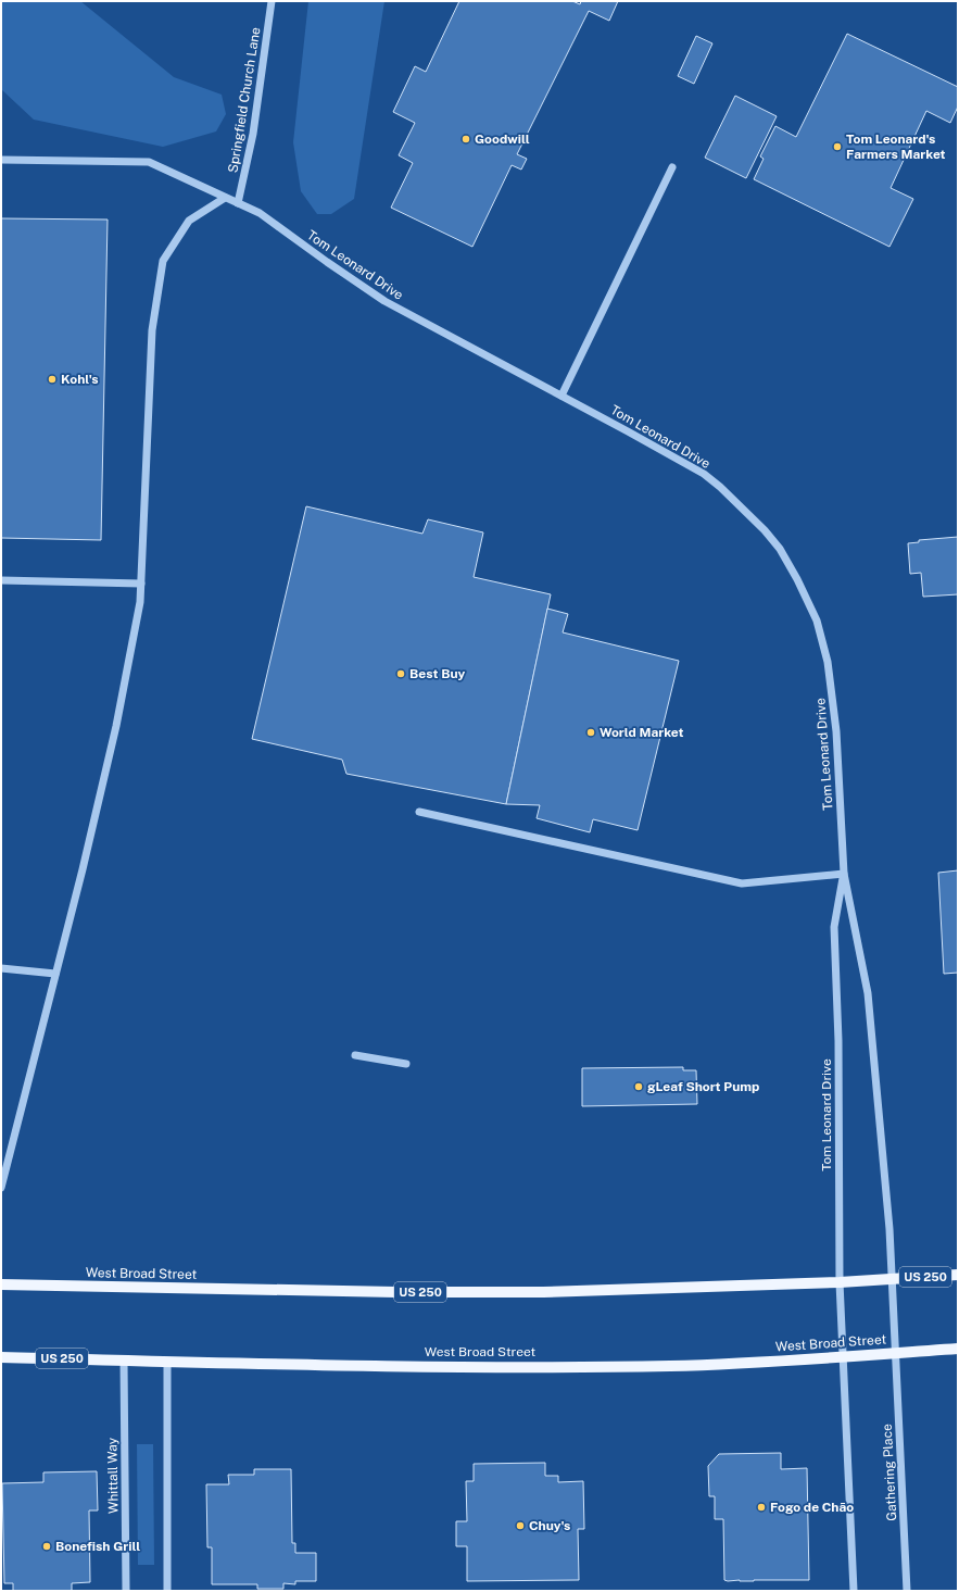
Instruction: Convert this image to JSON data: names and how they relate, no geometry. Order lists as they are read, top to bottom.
{
  "streets": {
    "main road": ["West Broad Street", "US 250"],
    "street": [
      "Springfield Church Lane",
      "Tom Leonard Drive",
      "Gathering Place",
      "Whittall Way"
    ]
  },
  "crossings": [
    ["Springfield Church Lane", "Tom Leonard Drive"],
    ["Tom Leonard Drive", "West Broad Street"],
    ["Tom Leonard Drive", "Gathering Place"],
    ["West Broad Street", "Gathering Place"],
    ["West Broad Street", "Whittall Way"]
  ],
  "places": [
    "Goodwill",
    "Tom Leonard's Farmers Market",
    "Kohl's",
    "Best Buy",
    "World Market",
    "gLeaf Short Pump",
    "Fogo de Chão",
    "Chuy's",
    "Bonefish Grill"
  ]
}
